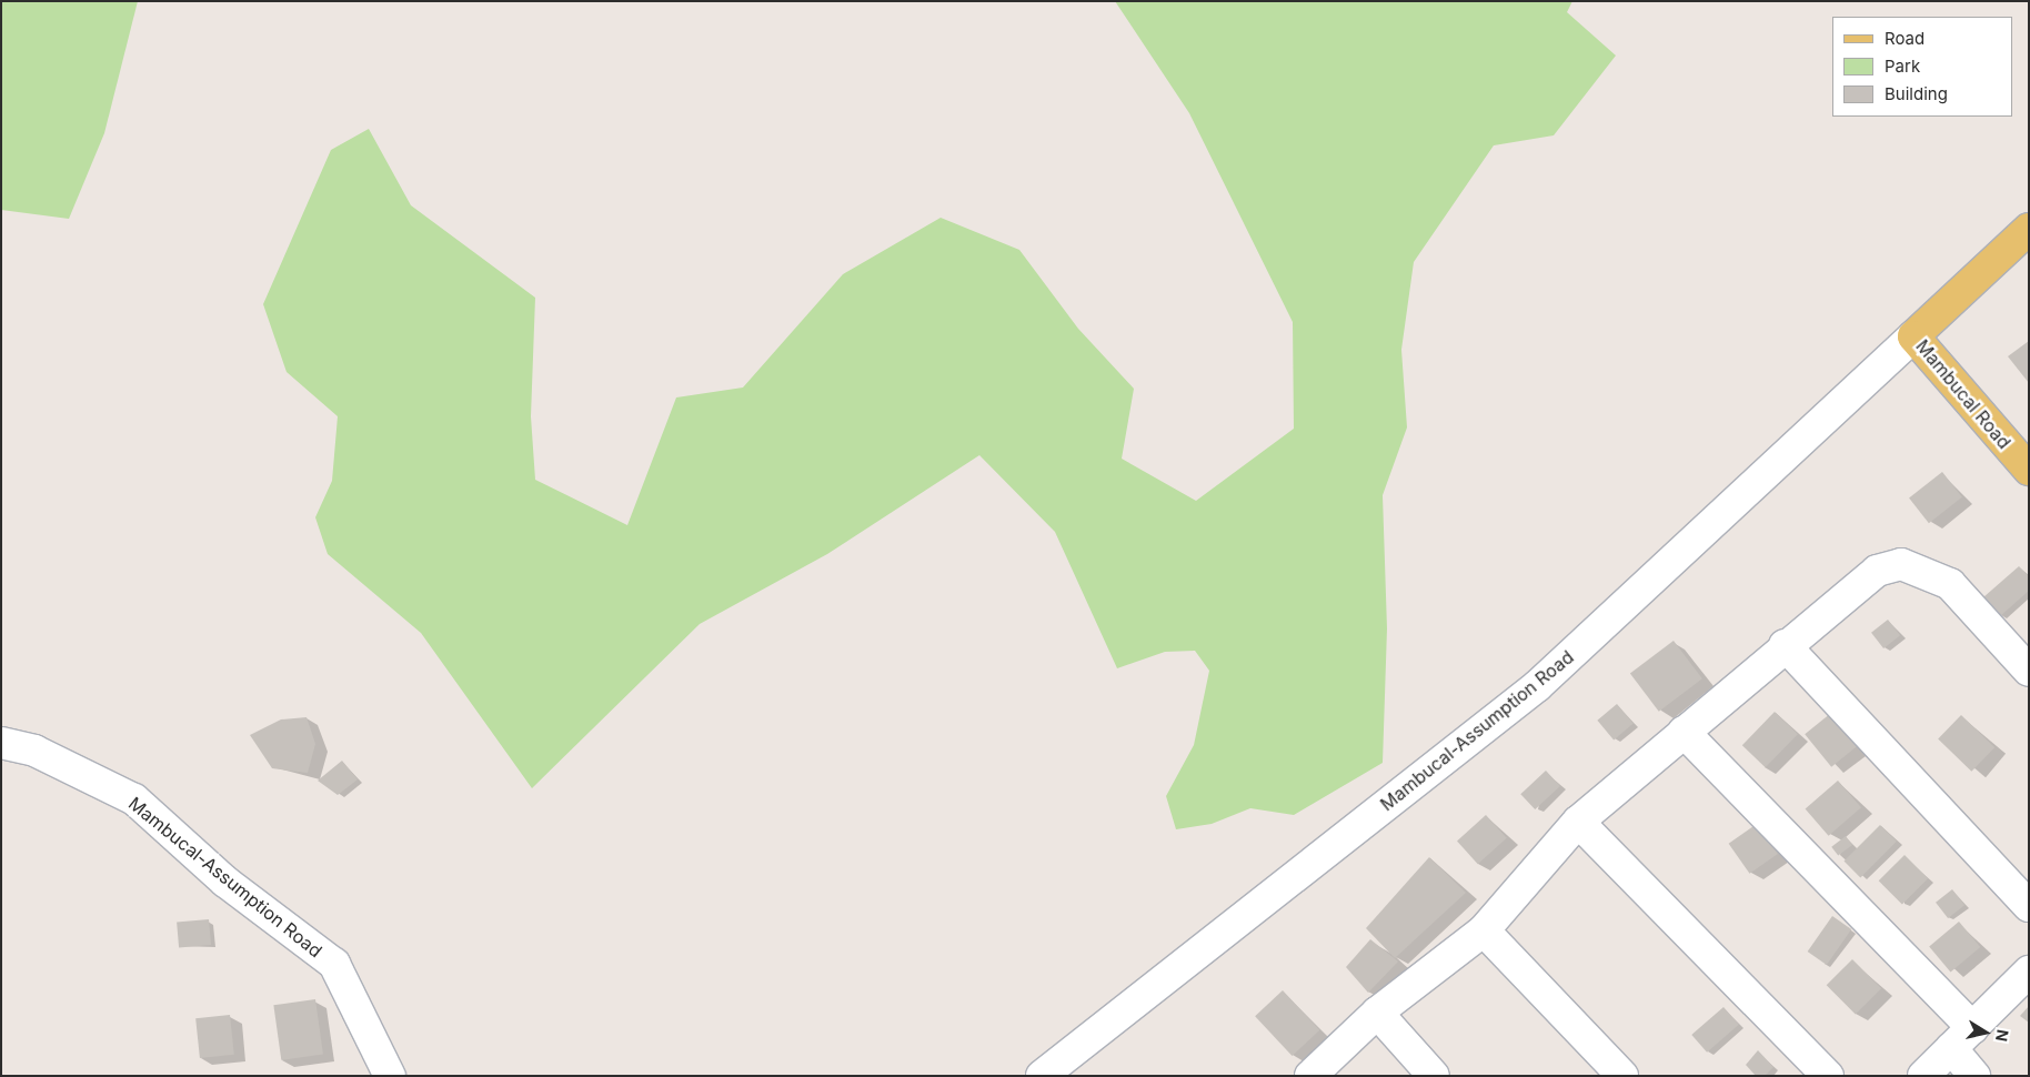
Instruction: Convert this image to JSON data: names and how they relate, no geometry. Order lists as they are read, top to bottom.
{
  "streets": {
    "main road": ["Mambucal Road"],
    "street": ["Mambucal-Assumption Road"]
  },
  "crossings": [
    ["Mambucal Road", "Mambucal-Assumption Road"]
  ],
  "legend": ["Road", "Park", "Building"],
  "north": "right"
}
